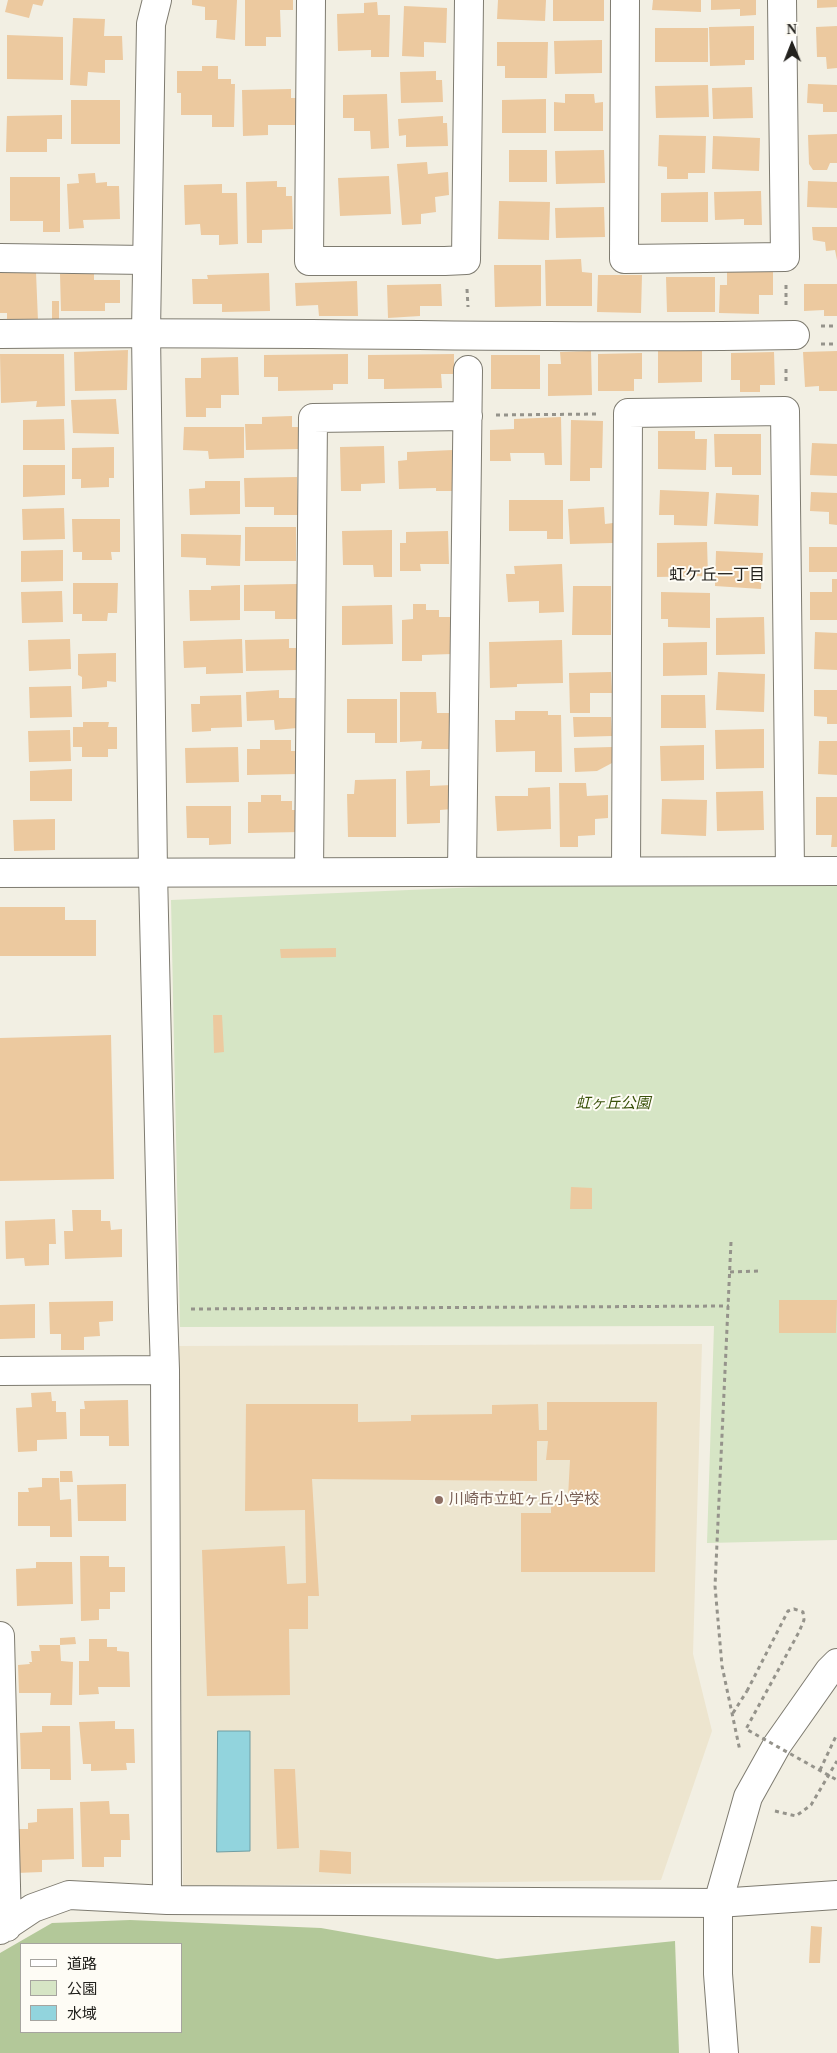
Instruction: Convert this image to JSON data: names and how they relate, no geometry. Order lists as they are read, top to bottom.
{
  "districts": ["虹ケ丘一丁目"],
  "parks": ["虹ヶ丘公園"],
  "places": ["川崎市立虹ヶ丘小学校"],
  "legend": ["道路", "公園", "水域"],
  "north": "top"
}
